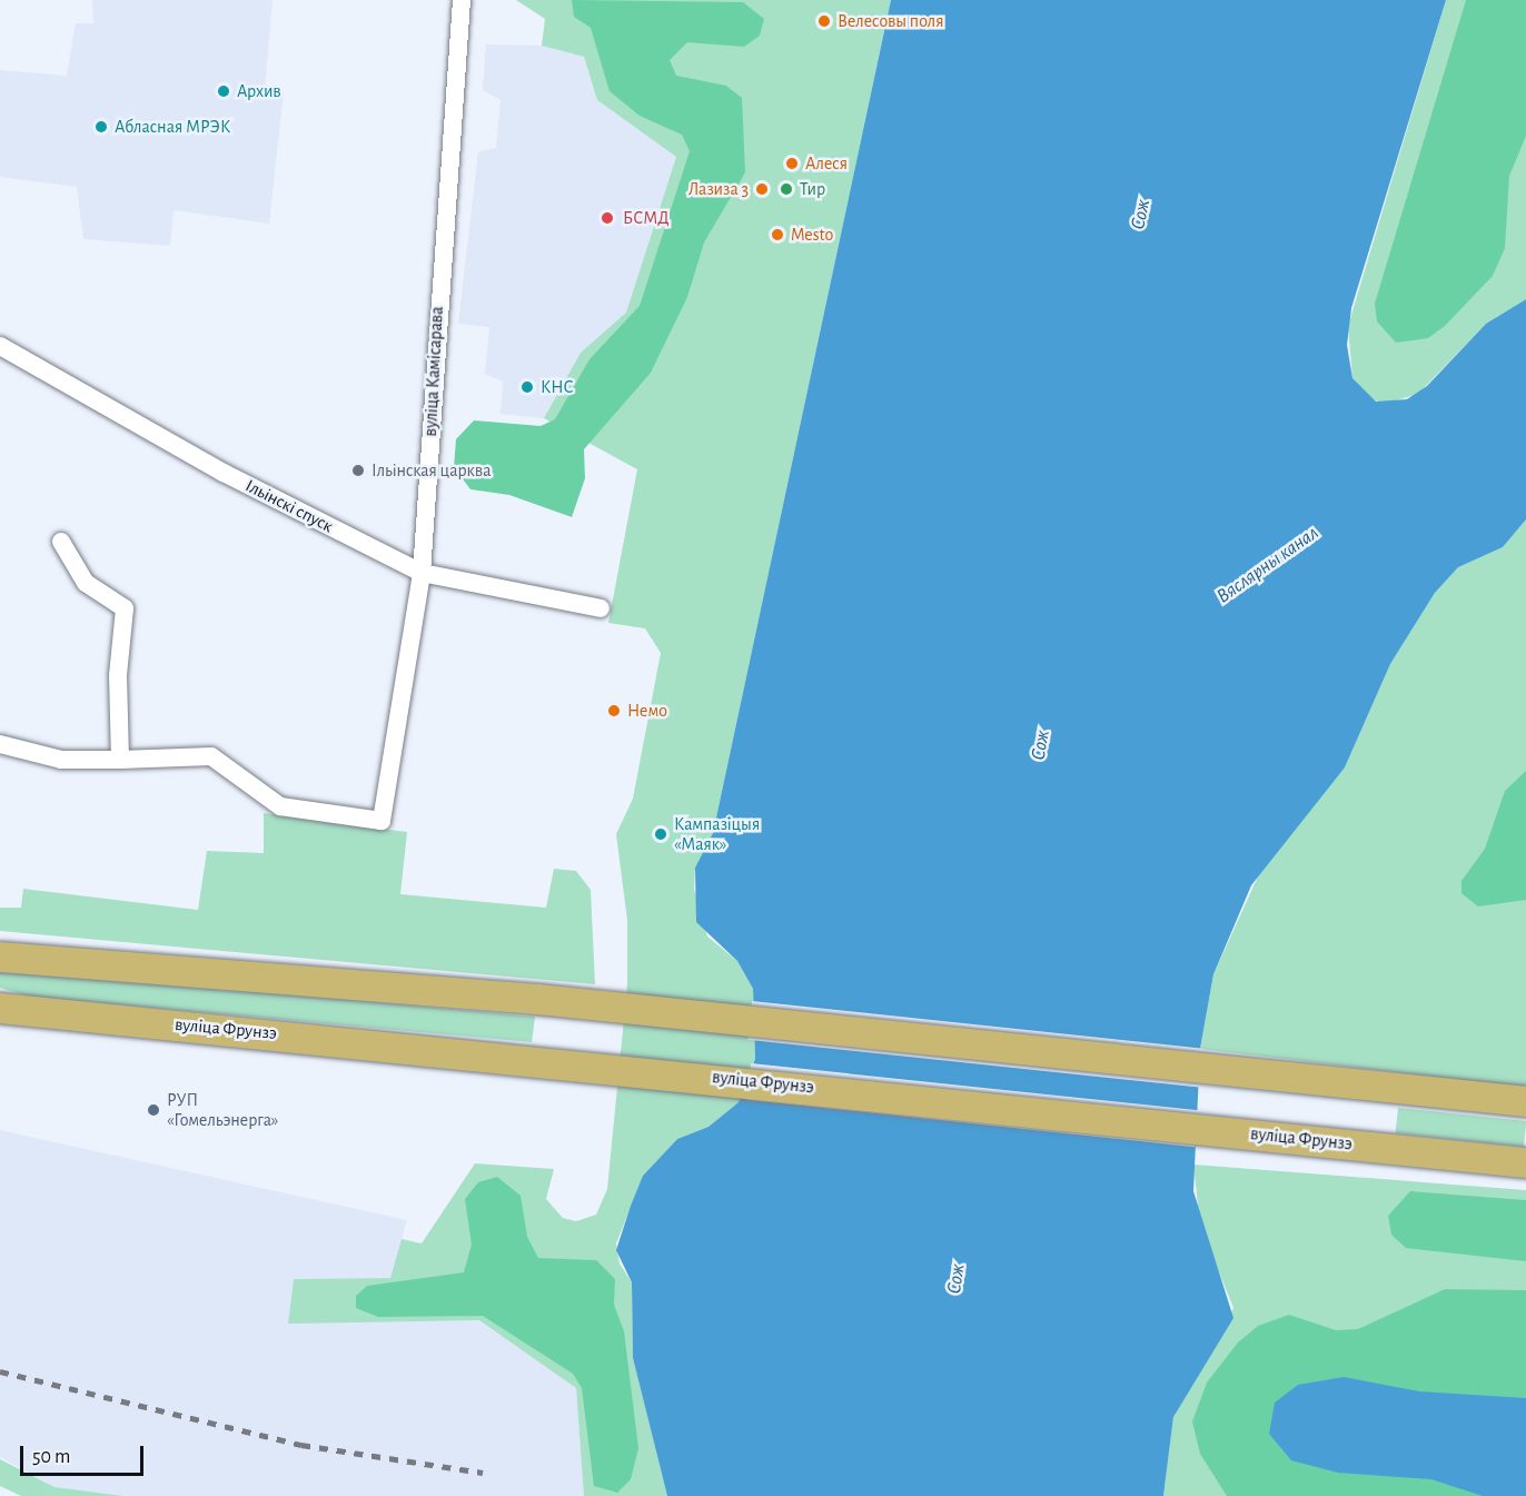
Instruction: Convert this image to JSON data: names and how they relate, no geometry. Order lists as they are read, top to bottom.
{
  "streets": {
    "main road": ["вуліца Фрунзэ"],
    "street": ["вуліца Камісарава", "Ільінскі спуск"]
  },
  "crossings": [
    ["вуліца Камісарава", "Ільінскі спуск"]
  ],
  "water": ["Сож", "Вяслярны канал"],
  "places": [
    "Велесовы поля",
    "Архив",
    "Абласная МРЭК",
    "Алеся",
    "Лазиза 3",
    "Тир",
    "БСМД",
    "Mesto",
    "КНС",
    "Ільінская царква",
    "Немо",
    "Кампазіцыя «Маяк»",
    "РУП «Гомельэнерга»"
  ],
  "scale_bar": "50 m"
}
